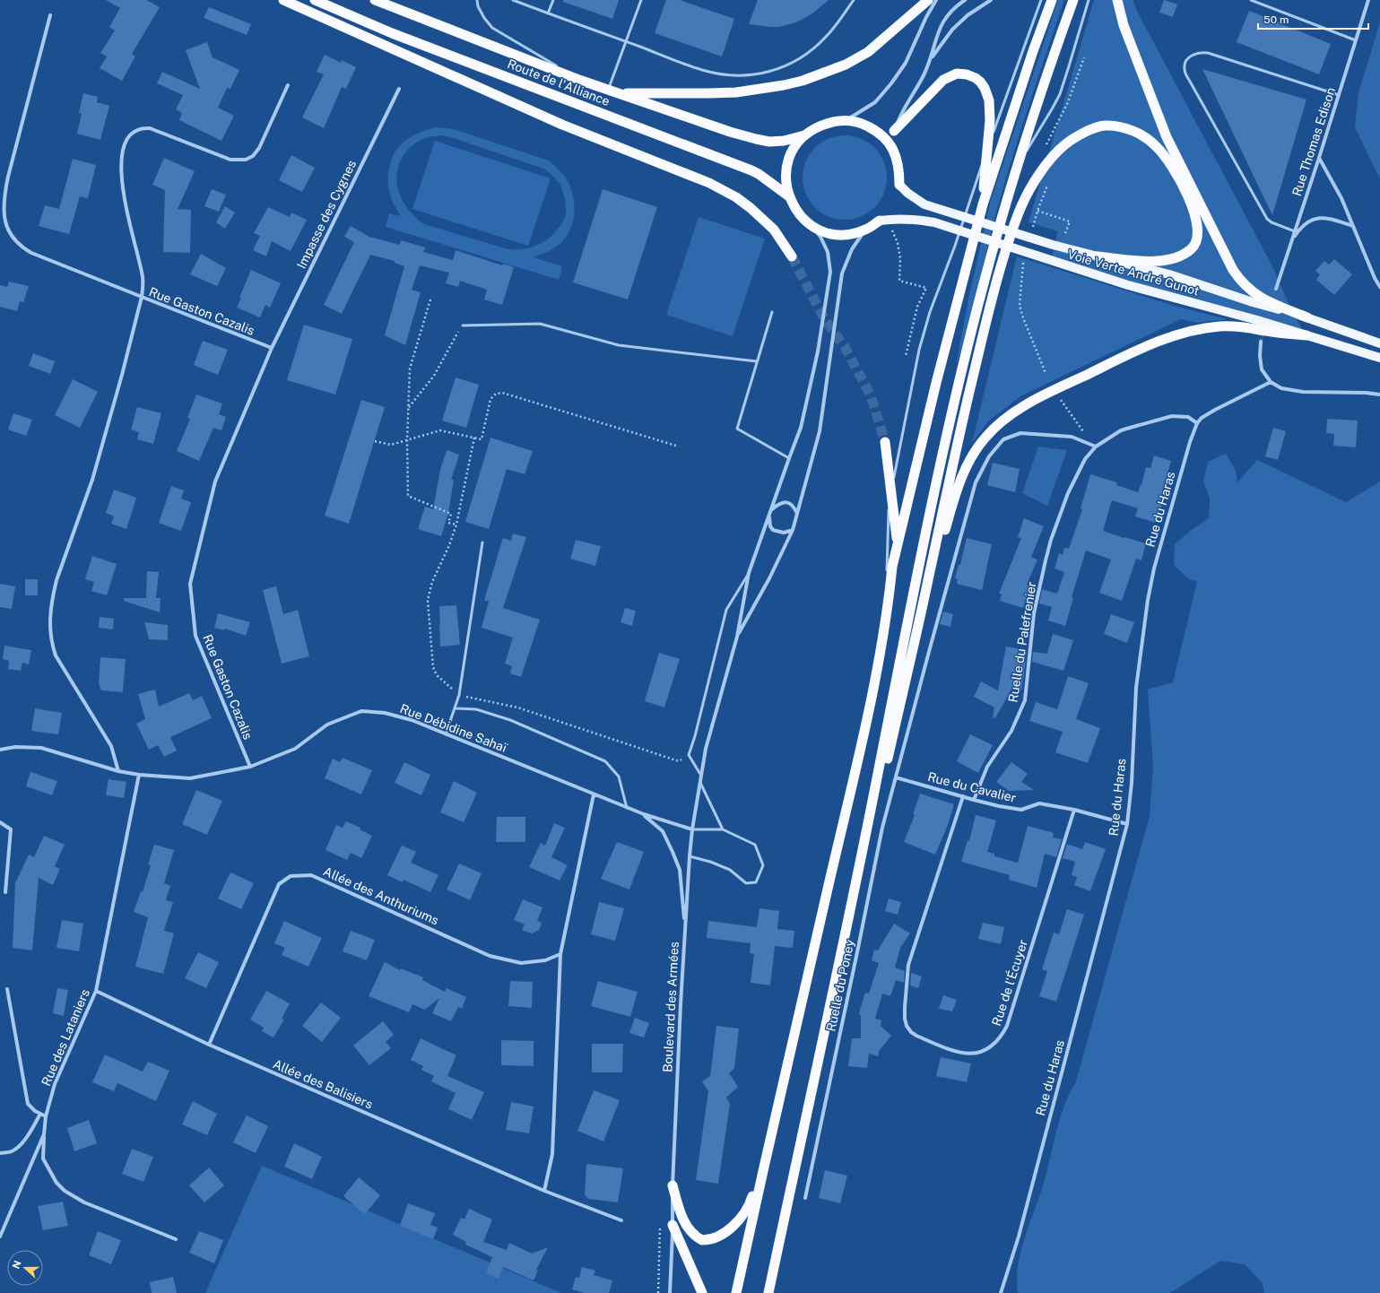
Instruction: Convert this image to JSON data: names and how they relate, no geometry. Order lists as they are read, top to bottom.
{
  "streets": {
    "highway": ["Route de l'Alliance"],
    "main road": ["Voie Verte André Gunot"],
    "street": [
      "Rue Thomas Edison",
      "Impasse des Cygnes",
      "Rue Gaston Cazalis",
      "Rue du Haras",
      "Ruelle du Palefrenier",
      "Rue Débidine Sahaï",
      "Rue du Cavalier",
      "Allée des Anthuriums",
      "Rue de l'Écuyer",
      "Ruelle du Poney",
      "Boulevard des Armées",
      "Rue des Lataniers",
      "Allée des Balisiers"
    ]
  },
  "crossings": [
    ["Impasse des Cygnes", "Rue Gaston Cazalis"],
    ["Rue Gaston Cazalis", "Rue Débidine Sahaï"],
    ["Rue du Haras", "Ruelle du Palefrenier"],
    ["Rue du Haras", "Rue du Cavalier"],
    ["Ruelle du Palefrenier", "Rue du Cavalier"],
    ["Ruelle du Palefrenier", "Ruelle du Poney"],
    ["Rue Débidine Sahaï", "Boulevard des Armées"],
    ["Rue Débidine Sahaï", "Rue des Lataniers"],
    ["Rue du Cavalier", "Rue de l'Écuyer"],
    ["Rue du Cavalier", "Ruelle du Poney"],
    ["Allée des Anthuriums", "Allée des Balisiers"],
    ["Rue des Lataniers", "Allée des Balisiers"]
  ],
  "scale_bar": "50 m",
  "north": "left"
}
